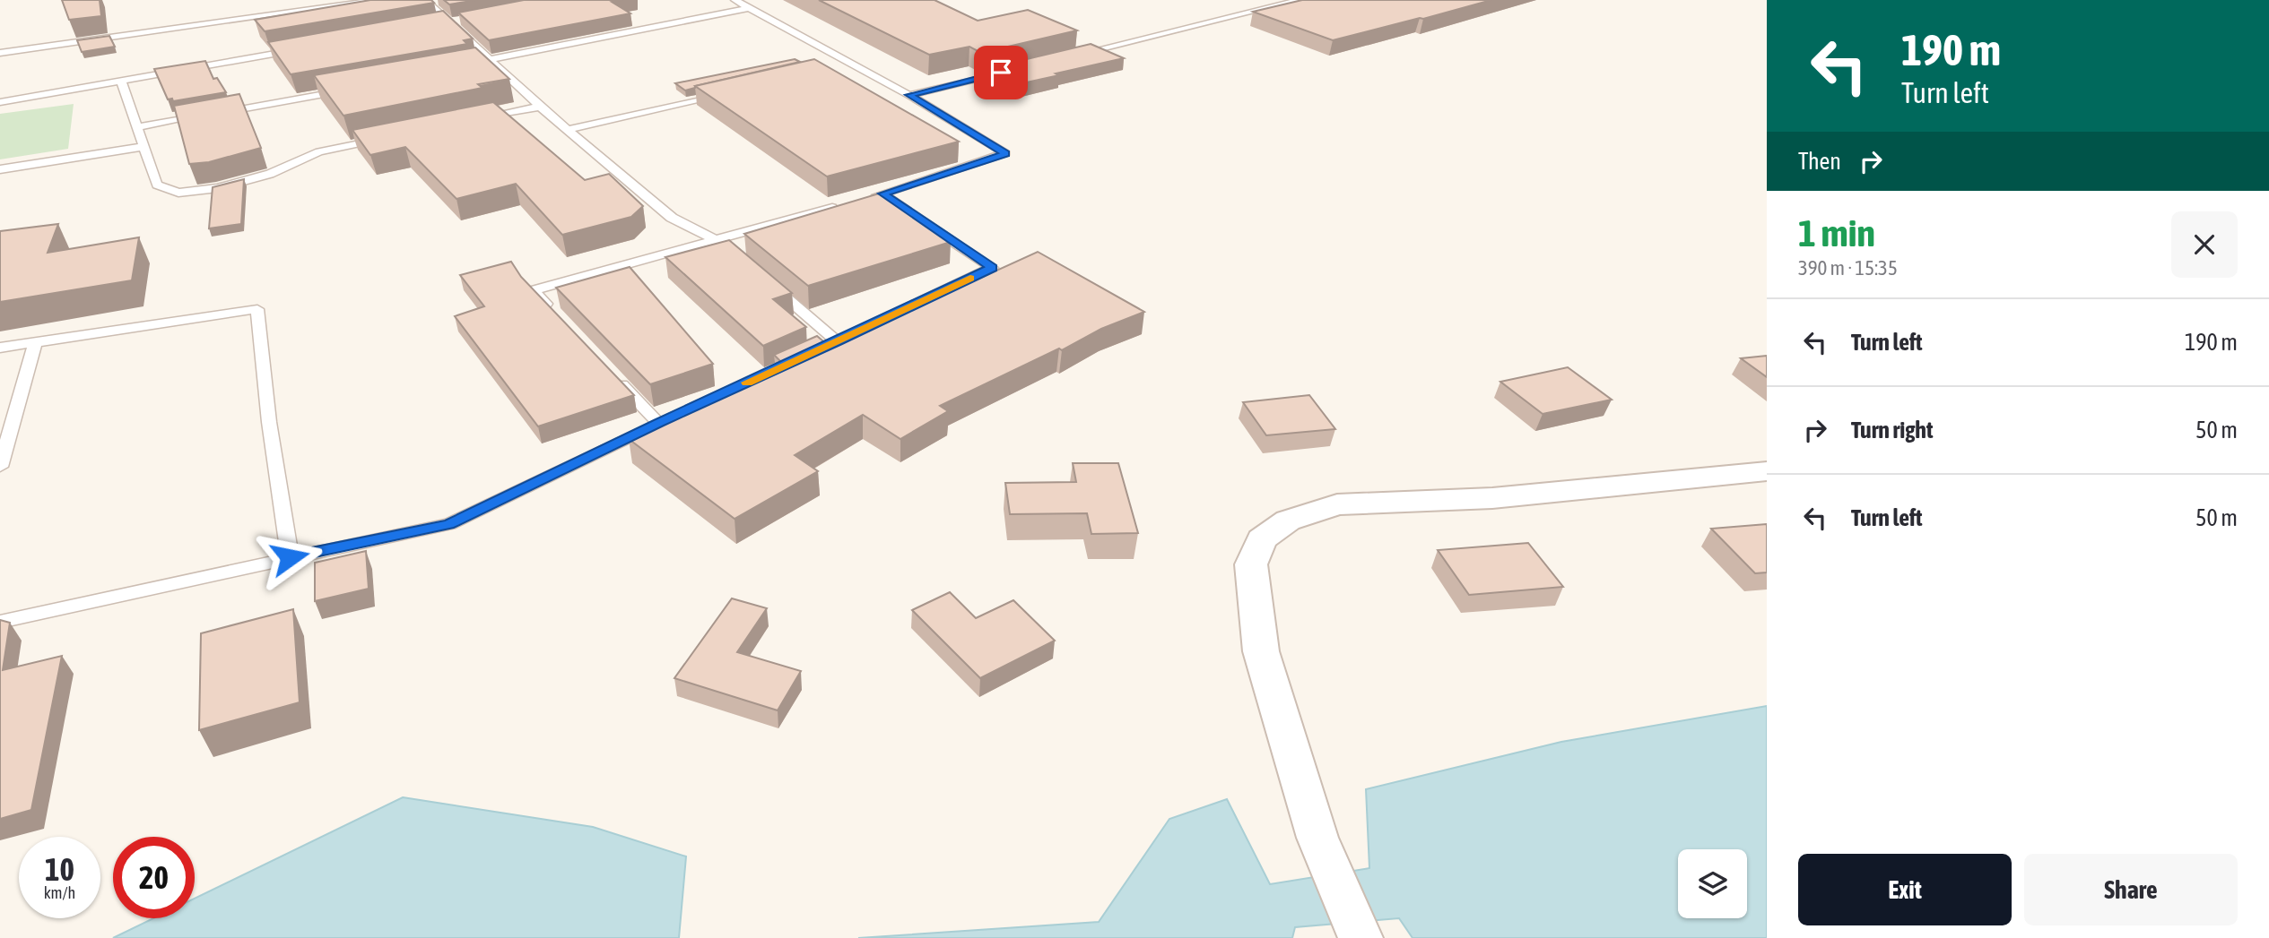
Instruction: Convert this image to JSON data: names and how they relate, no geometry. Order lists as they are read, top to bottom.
{
  "page": {
    "turn": ["190 m", "Turn left"],
    "then": "Then",
    "heading": ["1 min", "390 m · 15:35"],
    "list": [
      {
        "name": "Turn left",
        "value": "190 m"
      },
      {
        "name": "Turn right",
        "value": "50 m"
      },
      {
        "name": "Turn left",
        "value": "50 m"
      }
    ],
    "speed": "10 km/h",
    "limit": "20",
    "buttons": ["Exit", "Share"]
  }
}
